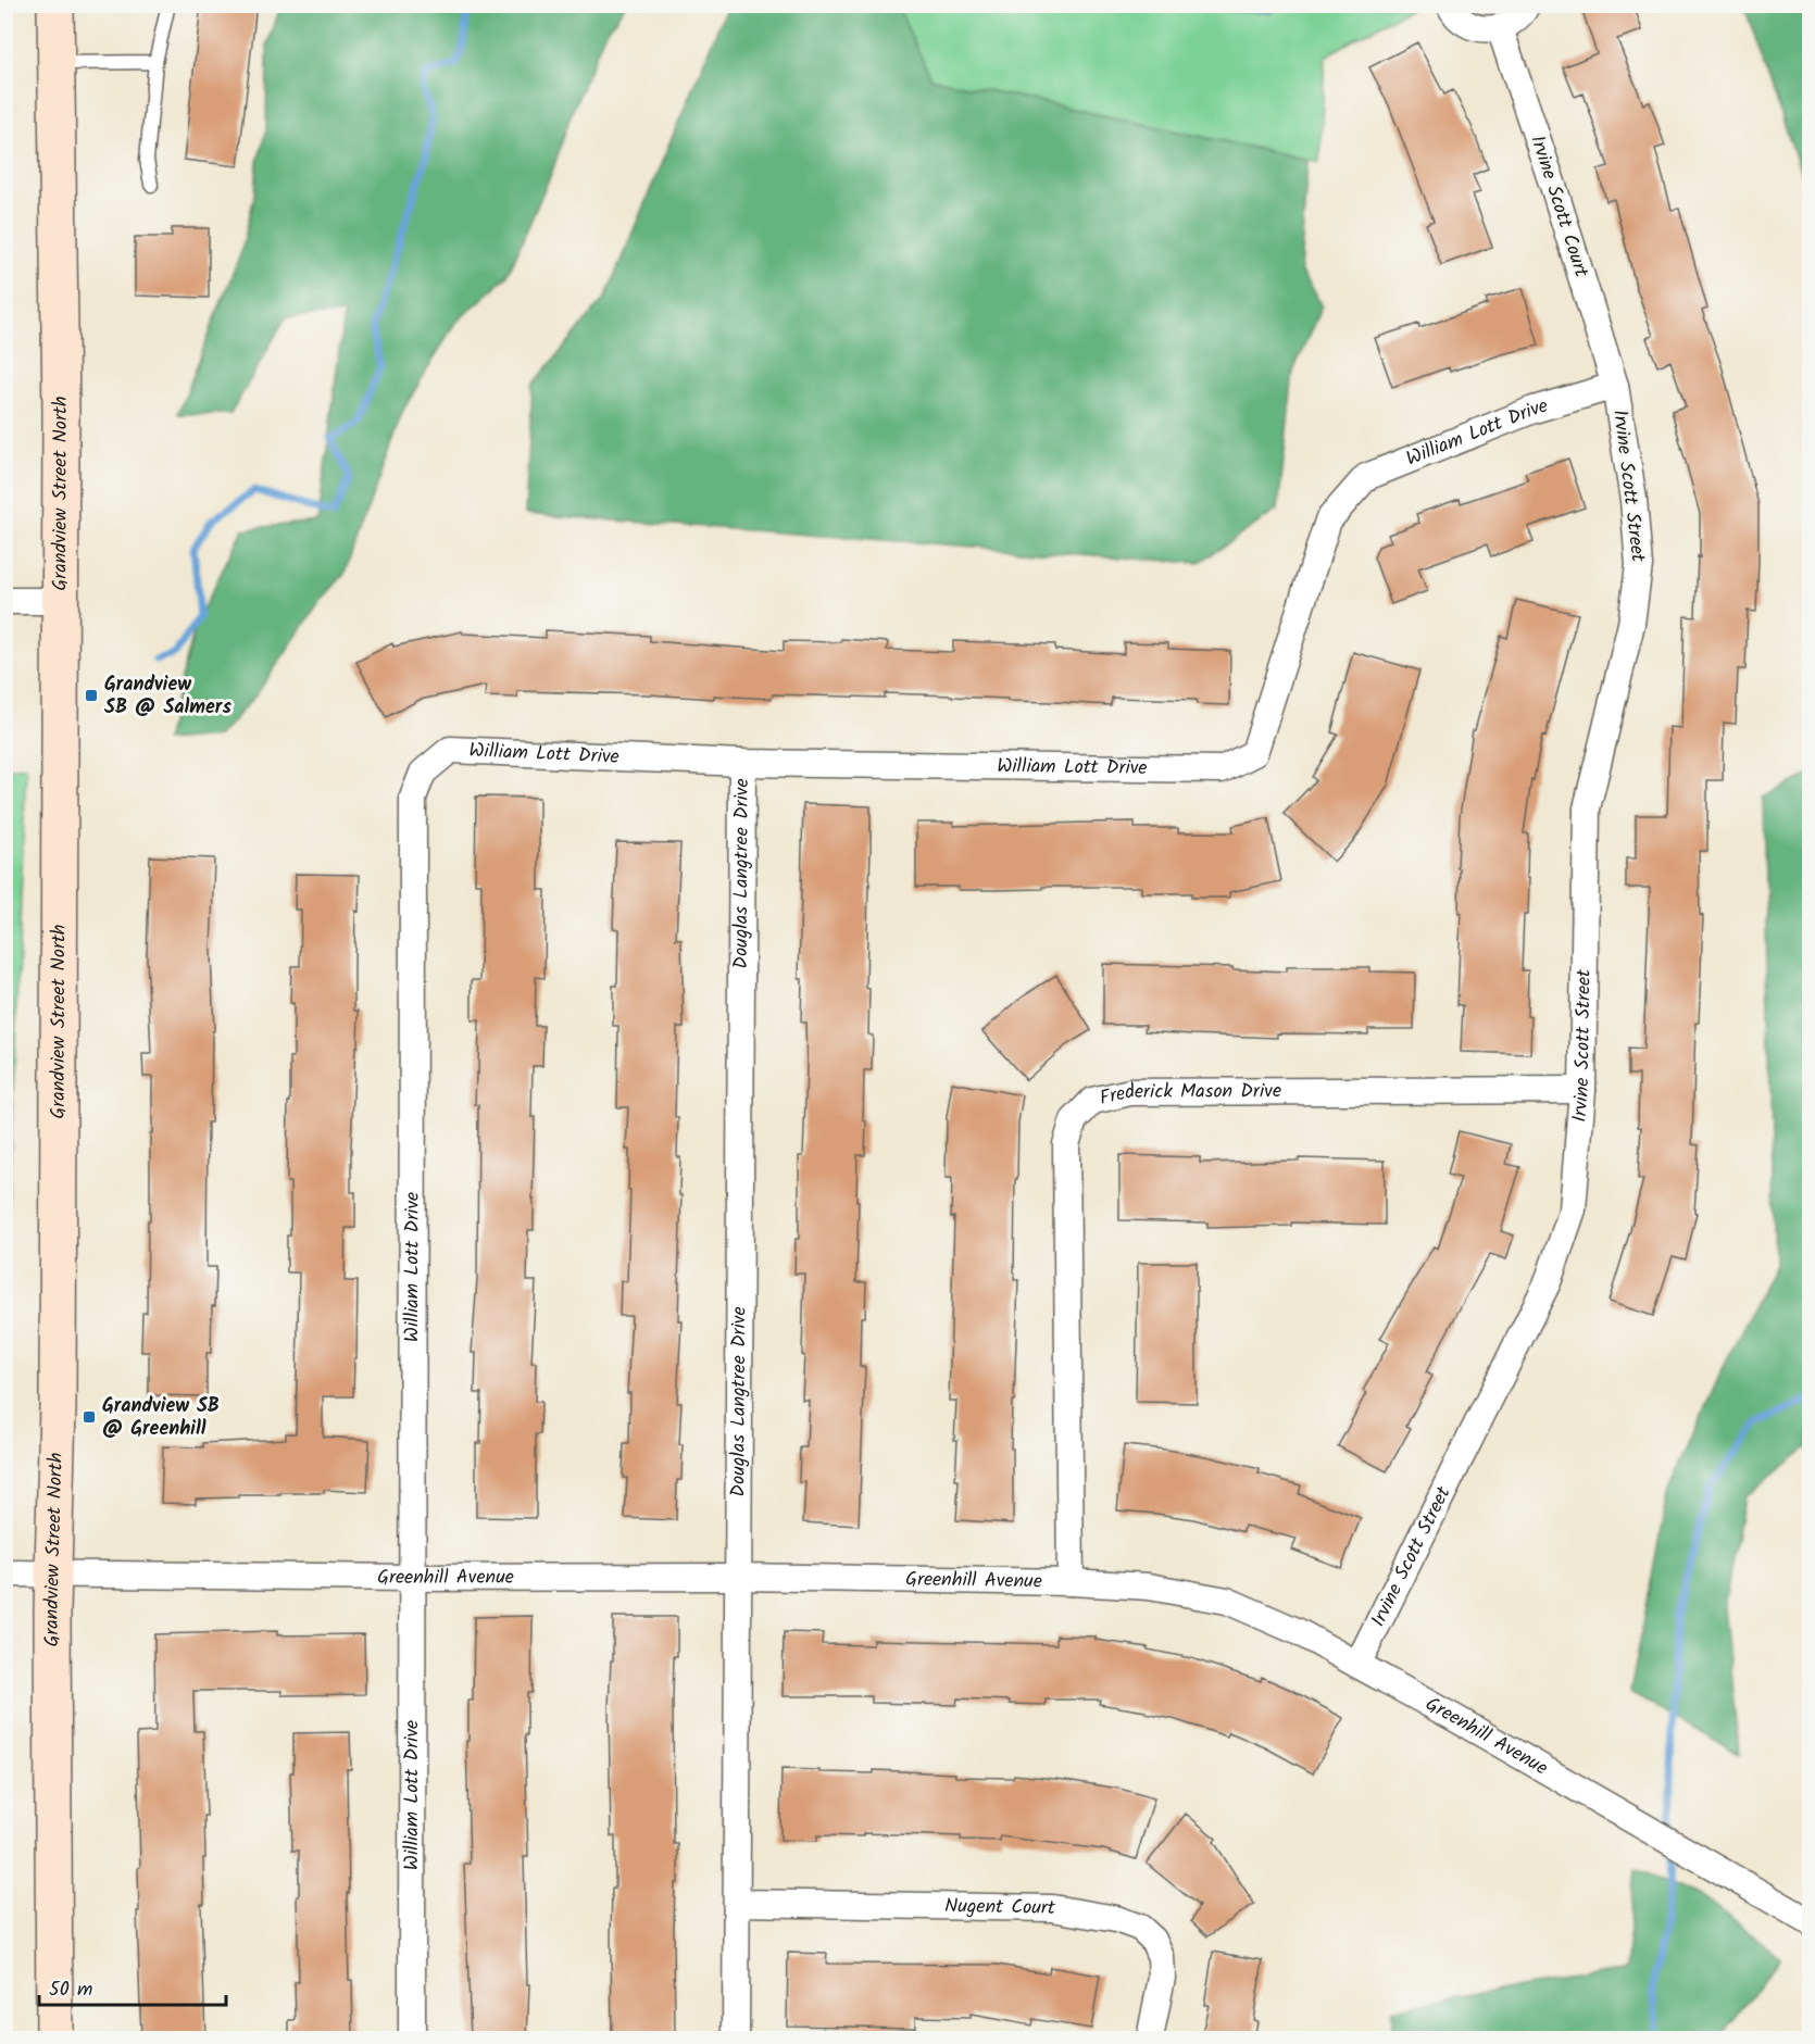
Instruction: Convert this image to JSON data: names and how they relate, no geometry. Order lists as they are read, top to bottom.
{
  "streets": {
    "street": [
      "Irvine Scott Court",
      "William Lott Drive",
      "Irvine Scott Street",
      "Grandview Street North",
      "Douglas Langtree Drive",
      "Frederick Mason Drive",
      "Greenhill Avenue",
      "Nugent Court"
    ]
  },
  "crossings": [
    ["Irvine Scott Court", "William Lott Drive"],
    ["Irvine Scott Court", "Irvine Scott Street"],
    ["William Lott Drive", "Irvine Scott Street"],
    ["William Lott Drive", "Douglas Langtree Drive"],
    ["William Lott Drive", "Greenhill Avenue"],
    ["Irvine Scott Street", "Frederick Mason Drive"],
    ["Irvine Scott Street", "Greenhill Avenue"],
    ["Grandview Street North", "Greenhill Avenue"],
    ["Douglas Langtree Drive", "Greenhill Avenue"],
    ["Douglas Langtree Drive", "Nugent Court"],
    ["Frederick Mason Drive", "Greenhill Avenue"]
  ],
  "places": {
    "transit": ["Grandview SB @ Salmers", "Grandview SB @ Greenhill"]
  },
  "scale_bar": "50 m"
}
